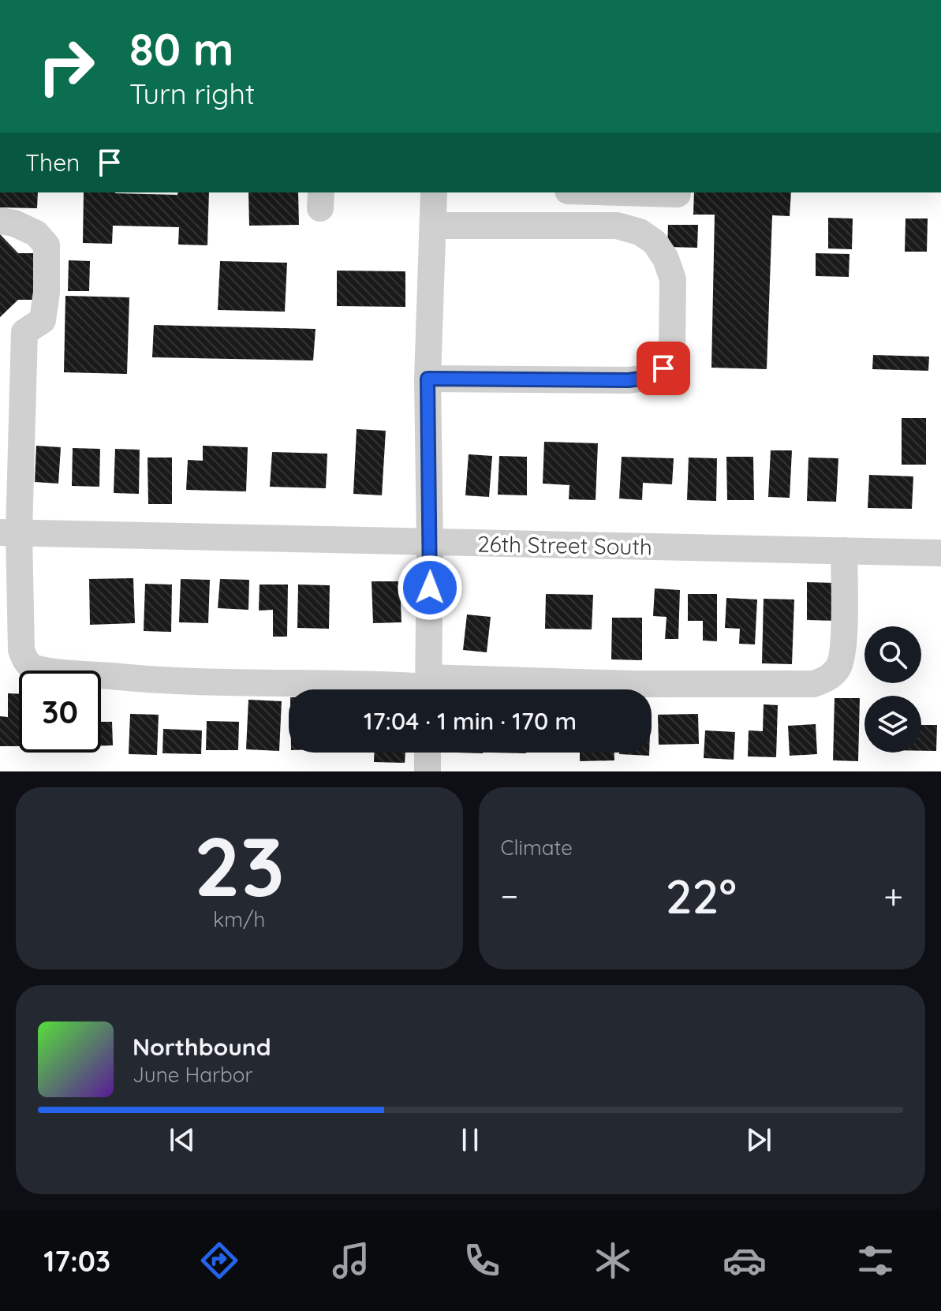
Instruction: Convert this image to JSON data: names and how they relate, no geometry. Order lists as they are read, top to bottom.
{
  "streets": {
    "street": ["26th Street South"]
  },
  "page": {
    "turn": ["80 m", "Turn right"],
    "then": "Then",
    "limit": "30",
    "trip": "17:04 · 1 min · 170 m",
    "tile": [
      ["23", "km/h"],
      "Climate"
    ],
    "heat": ["−", "22°", "+"],
    "song": ["Northbound", "June Harbor"],
    "tabs": "17:03"
  }
}
